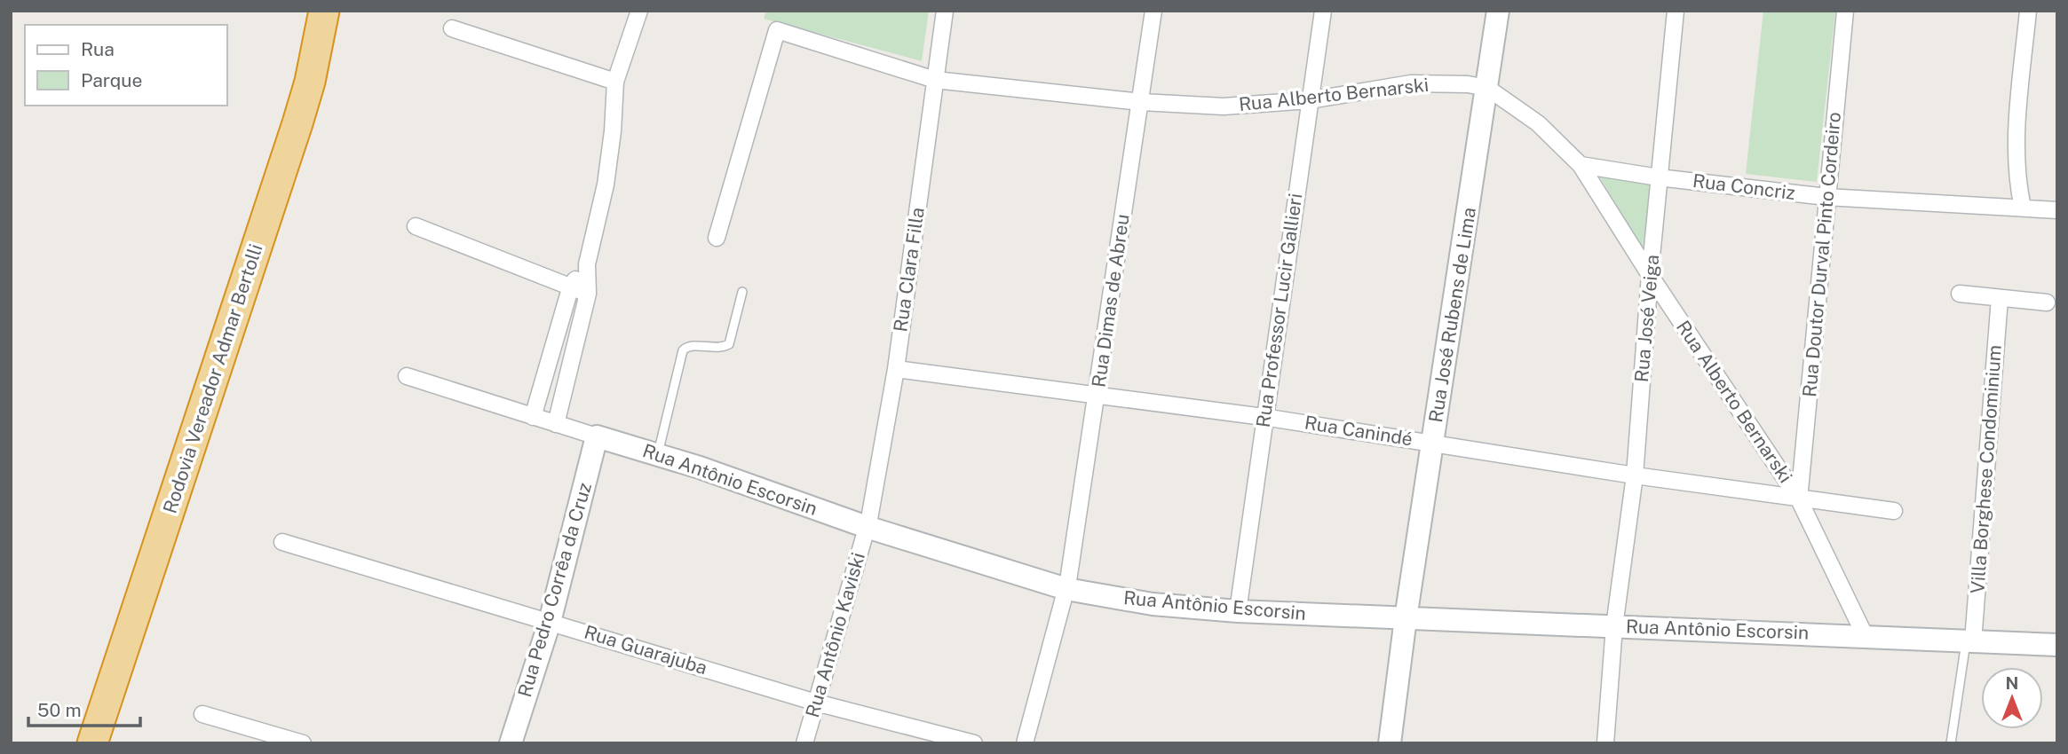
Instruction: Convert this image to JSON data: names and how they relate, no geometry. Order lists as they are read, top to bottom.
{
  "streets": {
    "highway": ["Rodovia Vereador Admar Bertolli"],
    "street": [
      "Rua Alberto Bernarski",
      "Rua Concriz",
      "Rua Doutor Durval Pinto Cordeiro",
      "Rua Clara Filla",
      "Rua Dimas de Abreu",
      "Rua Professor Lucir Gallieri",
      "Rua José Rubens de Lima",
      "Rua José Veiga",
      "Rua Canindé",
      "Villa Borghese Condominium",
      "Rua Antônio Escorsin",
      "Rua Pedro Corrêa da Cruz",
      "Rua Antônio Kaviski",
      "Rua Guarajuba"
    ]
  },
  "crossings": [
    ["Rua Alberto Bernarski", "Rua Concriz"],
    ["Rua Alberto Bernarski", "Rua Doutor Durval Pinto Cordeiro"],
    ["Rua Alberto Bernarski", "Rua Clara Filla"],
    ["Rua Alberto Bernarski", "Rua Dimas de Abreu"],
    ["Rua Alberto Bernarski", "Rua Professor Lucir Gallieri"],
    ["Rua Alberto Bernarski", "Rua José Rubens de Lima"],
    ["Rua Alberto Bernarski", "Rua José Veiga"],
    ["Rua Alberto Bernarski", "Rua Canindé"],
    ["Rua Alberto Bernarski", "Rua Antônio Escorsin"],
    ["Rua Concriz", "Rua Doutor Durval Pinto Cordeiro"],
    ["Rua Concriz", "Rua José Veiga"],
    ["Rua Doutor Durval Pinto Cordeiro", "Rua Canindé"],
    ["Rua Clara Filla", "Rua Canindé"],
    ["Rua Clara Filla", "Rua Antônio Escorsin"],
    ["Rua Clara Filla", "Rua Antônio Kaviski"],
    ["Rua Dimas de Abreu", "Rua Canindé"],
    ["Rua Dimas de Abreu", "Rua Antônio Escorsin"],
    ["Rua Professor Lucir Gallieri", "Rua Canindé"],
    ["Rua Professor Lucir Gallieri", "Rua Antônio Escorsin"],
    ["Rua José Rubens de Lima", "Rua Canindé"],
    ["Rua José Rubens de Lima", "Rua Antônio Escorsin"],
    ["Rua José Veiga", "Rua Canindé"],
    ["Rua José Veiga", "Rua Antônio Escorsin"],
    ["Villa Borghese Condominium", "Rua Antônio Escorsin"],
    ["Rua Antônio Escorsin", "Rua Pedro Corrêa da Cruz"],
    ["Rua Antônio Escorsin", "Rua Antônio Kaviski"],
    ["Rua Pedro Corrêa da Cruz", "Rua Guarajuba"],
    ["Rua Antônio Kaviski", "Rua Guarajuba"]
  ],
  "legend": ["Rua", "Parque"],
  "scale_bar": "50 m",
  "north": "top"
}
